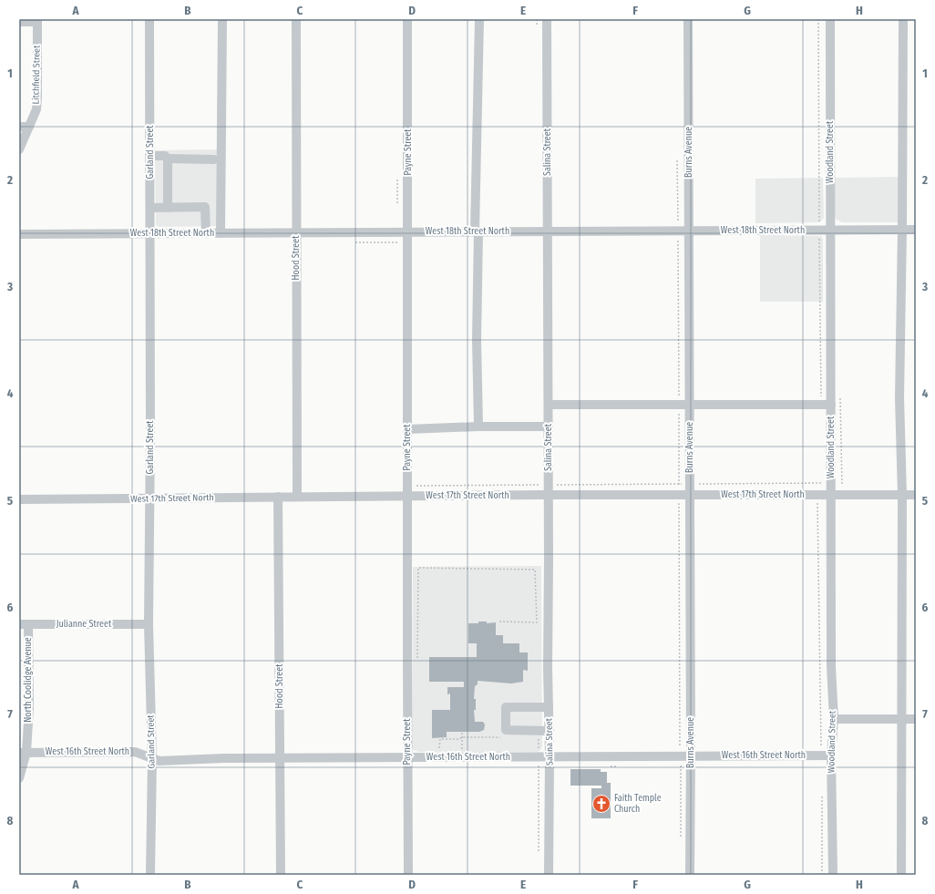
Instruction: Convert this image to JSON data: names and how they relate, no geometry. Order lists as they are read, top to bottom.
{
  "streets": {
    "street": [
      "Litchfield Street",
      "Garland Street",
      "Payne Street",
      "Salina Street",
      "Burns Avenue",
      "Woodland Street",
      "West 18th Street North",
      "Hood Street",
      "West 17th Street North",
      "Julianne Street",
      "North Coolidge Avenue",
      "West 16th Street North"
    ]
  },
  "crossings": [
    ["Garland Street", "West 18th Street North"],
    ["Garland Street", "West 17th Street North"],
    ["Garland Street", "Julianne Street"],
    ["Garland Street", "West 16th Street North"],
    ["Payne Street", "West 18th Street North"],
    ["Payne Street", "West 17th Street North"],
    ["Payne Street", "West 16th Street North"],
    ["Salina Street", "West 18th Street North"],
    ["Salina Street", "West 17th Street North"],
    ["Salina Street", "West 16th Street North"],
    ["Burns Avenue", "West 18th Street North"],
    ["Burns Avenue", "West 17th Street North"],
    ["Burns Avenue", "West 16th Street North"],
    ["Woodland Street", "West 18th Street North"],
    ["Woodland Street", "West 17th Street North"],
    ["Woodland Street", "West 16th Street North"],
    ["West 18th Street North", "Hood Street"],
    ["Hood Street", "West 17th Street North"],
    ["Hood Street", "West 16th Street North"],
    ["Julianne Street", "North Coolidge Avenue"],
    ["North Coolidge Avenue", "West 16th Street North"]
  ],
  "places": {
    "church": ["Faith Temple Church"]
  },
  "grid": {
    "columns": [
      "A",
      "B",
      "C",
      "D",
      "E",
      "F",
      "G",
      "H"
    ],
    "rows": [
      "1",
      "2",
      "3",
      "4",
      "5",
      "6",
      "7",
      "8"
    ]
  }
}
